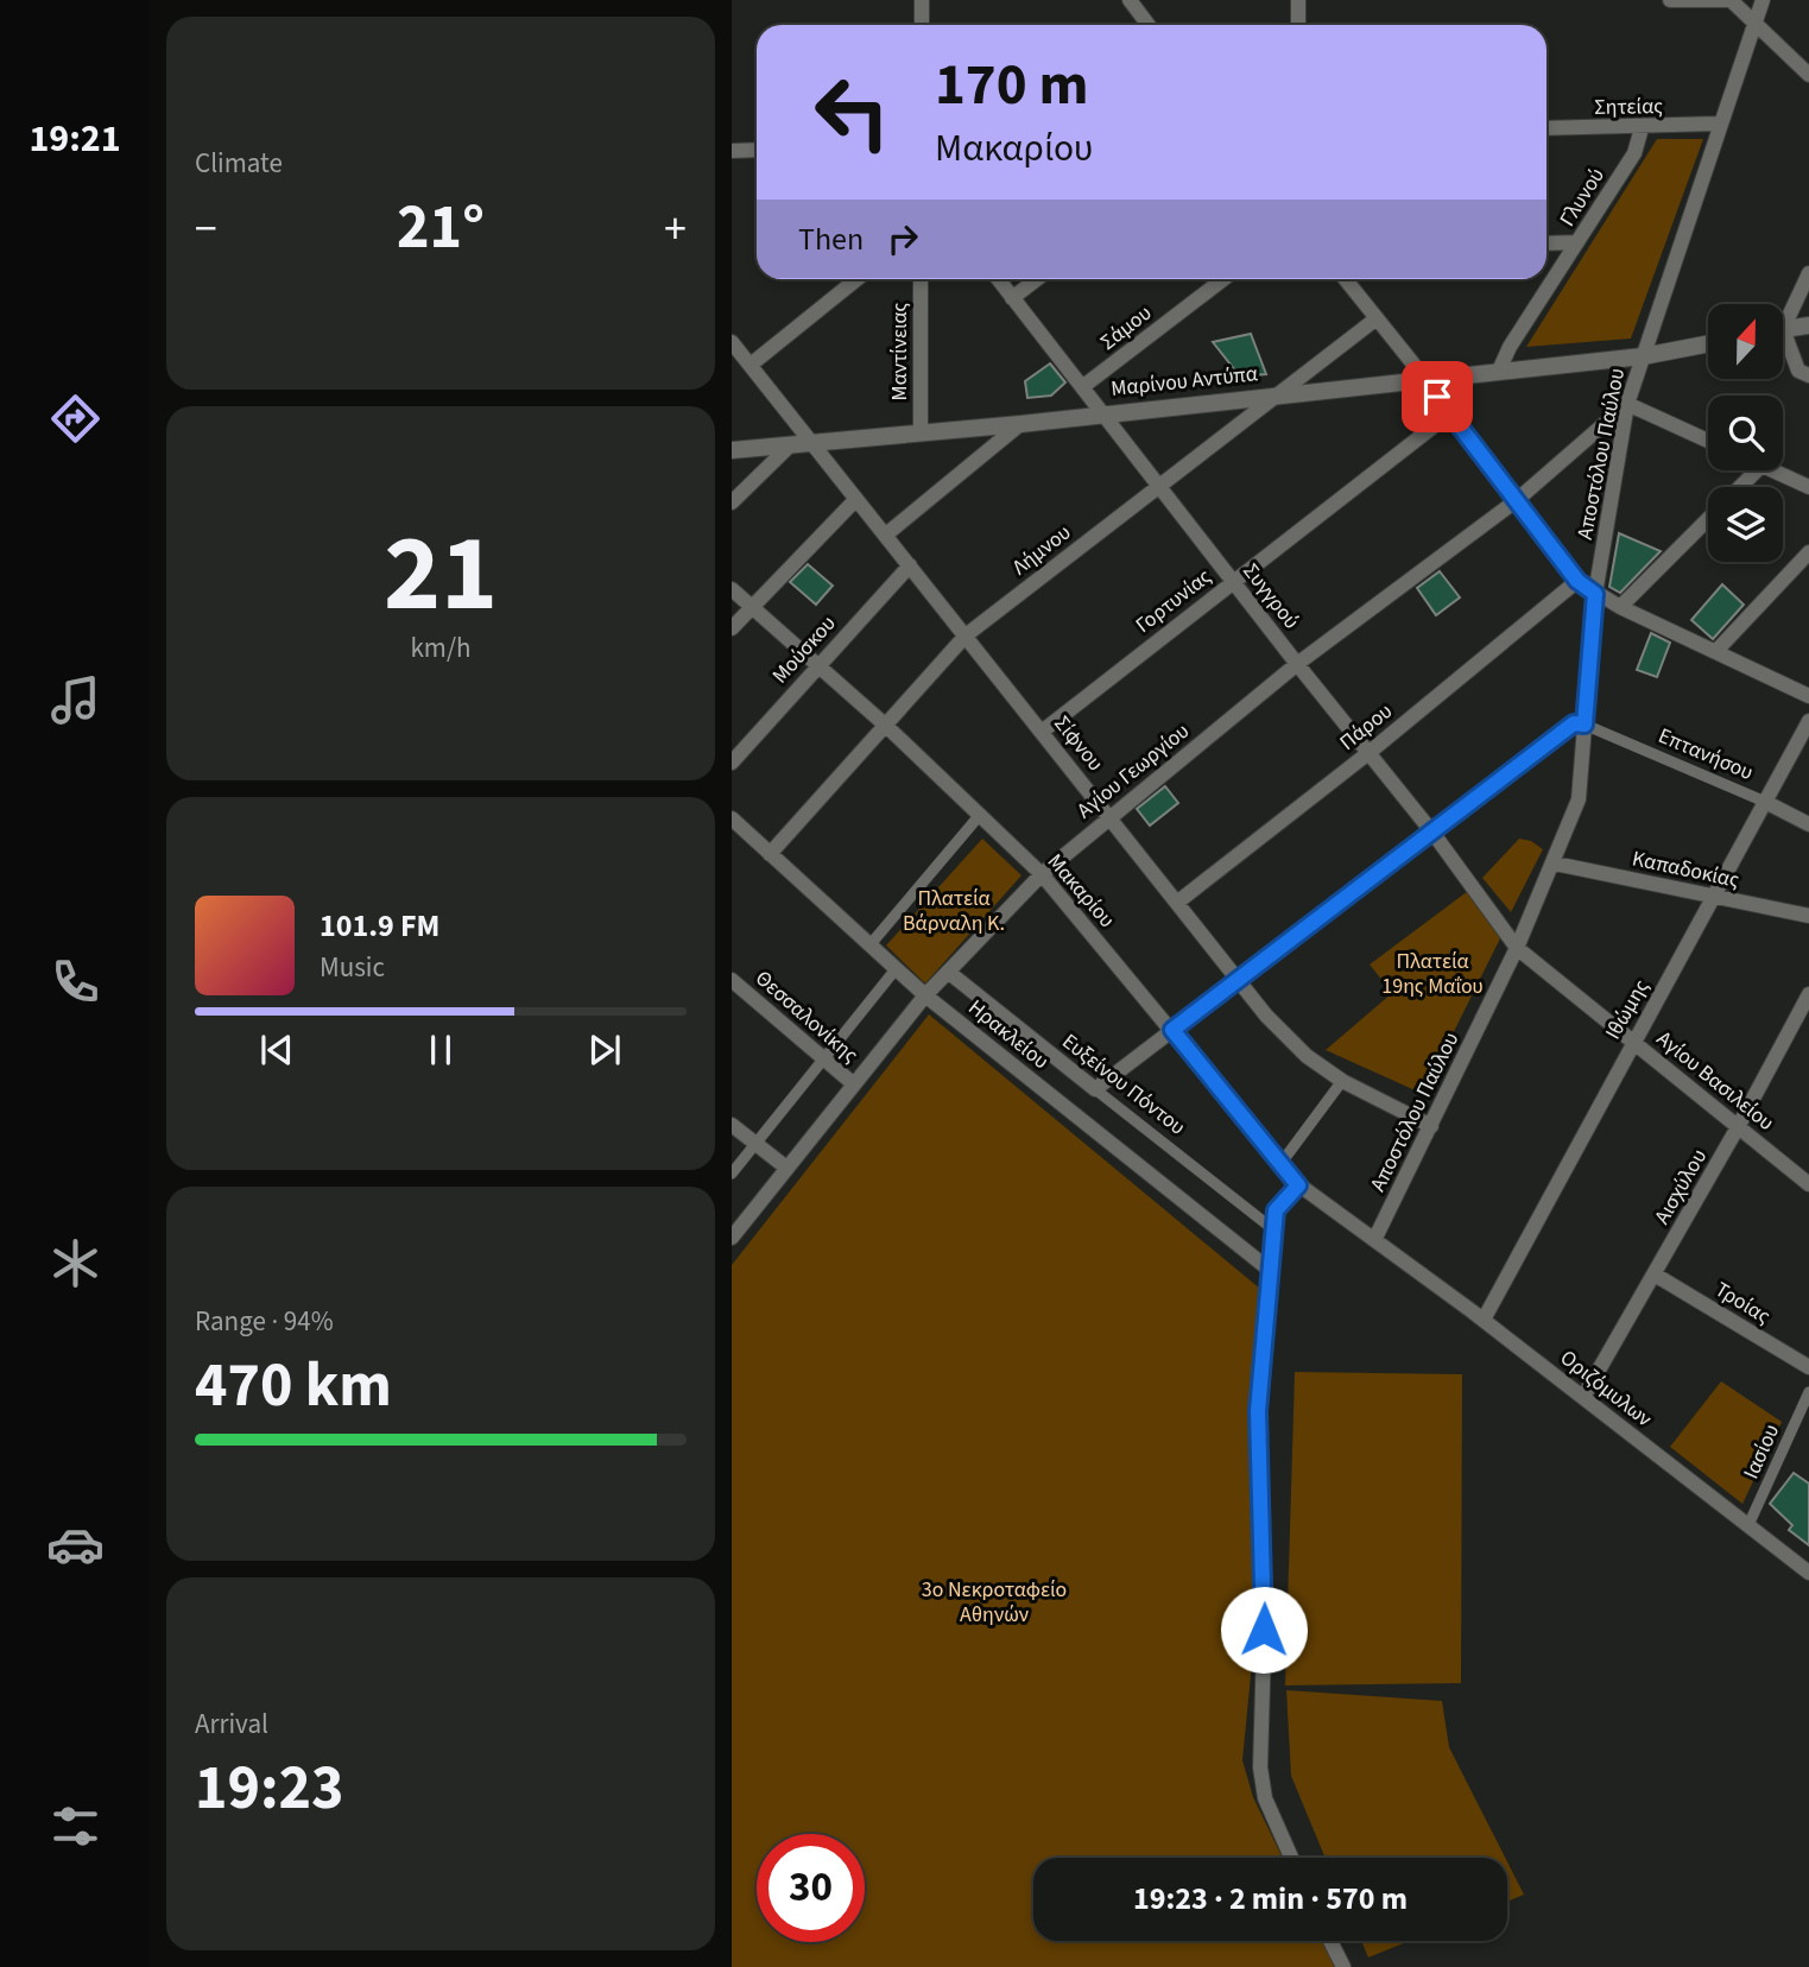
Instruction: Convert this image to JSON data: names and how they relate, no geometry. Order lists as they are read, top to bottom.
{
  "streets": {
    "street": [
      "Σητείας",
      "Γλυνού",
      "Σάμου",
      "Μαντίνειας",
      "Μαρίνου Αντύπα",
      "Αποστόλου Παύλου",
      "Λήμνου",
      "Συγγρού",
      "Γορτυνίας",
      "Μούσκου",
      "Πάρου",
      "Σίφνου",
      "Επτανήσου",
      "Αγίου Γεωργίου",
      "Καπαδοκίας",
      "Μακαρίου",
      "Ιθώμης",
      "Θεσσαλονίκης",
      "Ηρακλείου",
      "Αγίου Βασιλείου",
      "Ευξείνου Πόντου",
      "Αισχύλου",
      "Τροίας",
      "Οριζόμυλων",
      "Ιασίου"
    ]
  },
  "crossings": [
    ["Σητείας", "Γλυνού"],
    ["Σητείας", "Αποστόλου Παύλου"],
    ["Γλυνού", "Μαρίνου Αντύπα"],
    ["Σάμου", "Συγγρού"],
    ["Μαντίνειας", "Μαρίνου Αντύπα"],
    ["Μαρίνου Αντύπα", "Αποστόλου Παύλου"],
    ["Μαρίνου Αντύπα", "Λήμνου"],
    ["Μαρίνου Αντύπα", "Συγγρού"],
    ["Μαρίνου Αντύπα", "Σίφνου"],
    ["Αποστόλου Παύλου", "Συγγρού"],
    ["Αποστόλου Παύλου", "Σίφνου"],
    ["Αποστόλου Παύλου", "Επτανήσου"],
    ["Αποστόλου Παύλου", "Αγίου Γεωργίου"],
    ["Αποστόλου Παύλου", "Καπαδοκίας"],
    ["Αποστόλου Παύλου", "Μακαρίου"],
    ["Αποστόλου Παύλου", "Αγίου Βασιλείου"],
    ["Αποστόλου Παύλου", "Οριζόμυλων"],
    ["Λήμνου", "Συγγρού"],
    ["Λήμνου", "Σίφνου"],
    ["Λήμνου", "Μακαρίου"],
    ["Λήμνου", "Ηρακλείου"],
    ["Συγγρού", "Γορτυνίας"],
    ["Συγγρού", "Πάρου"],
    ["Συγγρού", "Αγίου Γεωργίου"],
    ["Συγγρού", "Αγίου Βασιλείου"],
    ["Γορτυνίας", "Σίφνου"],
    ["Μούσκου", "Σίφνου"],
    ["Μούσκου", "Μακαρίου"],
    ["Πάρου", "Σίφνου"],
    ["Σίφνου", "Αγίου Γεωργίου"],
    ["Επτανήσου", "Ιθώμης"],
    ["Αγίου Γεωργίου", "Μακαρίου"],
    ["Αγίου Γεωργίου", "Θεσσαλονίκης"],
    ["Αγίου Γεωργίου", "Ηρακλείου"],
    ["Αγίου Γεωργίου", "Ευξείνου Πόντου"],
    ["Καπαδοκίας", "Ιθώμης"],
    ["Μακαρίου", "Οριζόμυλων"],
    ["Ιθώμης", "Αγίου Βασιλείου"],
    ["Ιθώμης", "Οριζόμυλων"],
    ["Αγίου Βασιλείου", "Αισχύλου"],
    ["Αισχύλου", "Τροίας"],
    ["Αισχύλου", "Οριζόμυλων"],
    ["Οριζόμυλων", "Ιασίου"]
  ],
  "parks": ["Πλατεία Βάρναλη Κ.", "Πλατεία 19ης Μαΐου", "3ο Νεκροταφείο Αθηνών"],
  "north": "top",
  "page": {
    "tabs": "19:21",
    "tile": [
      "Climate",
      ["21", "km/h"],
      ["Range · 94%", "470 km"],
      ["Arrival", "19:23"]
    ],
    "turn": ["170 m", "Μακαρίου"],
    "heat": ["−", "21°", "+"],
    "then": "Then",
    "song": ["101.9 FM", "Music"],
    "limit": "30",
    "trip": "19:23 · 2 min · 570 m"
  }
}
